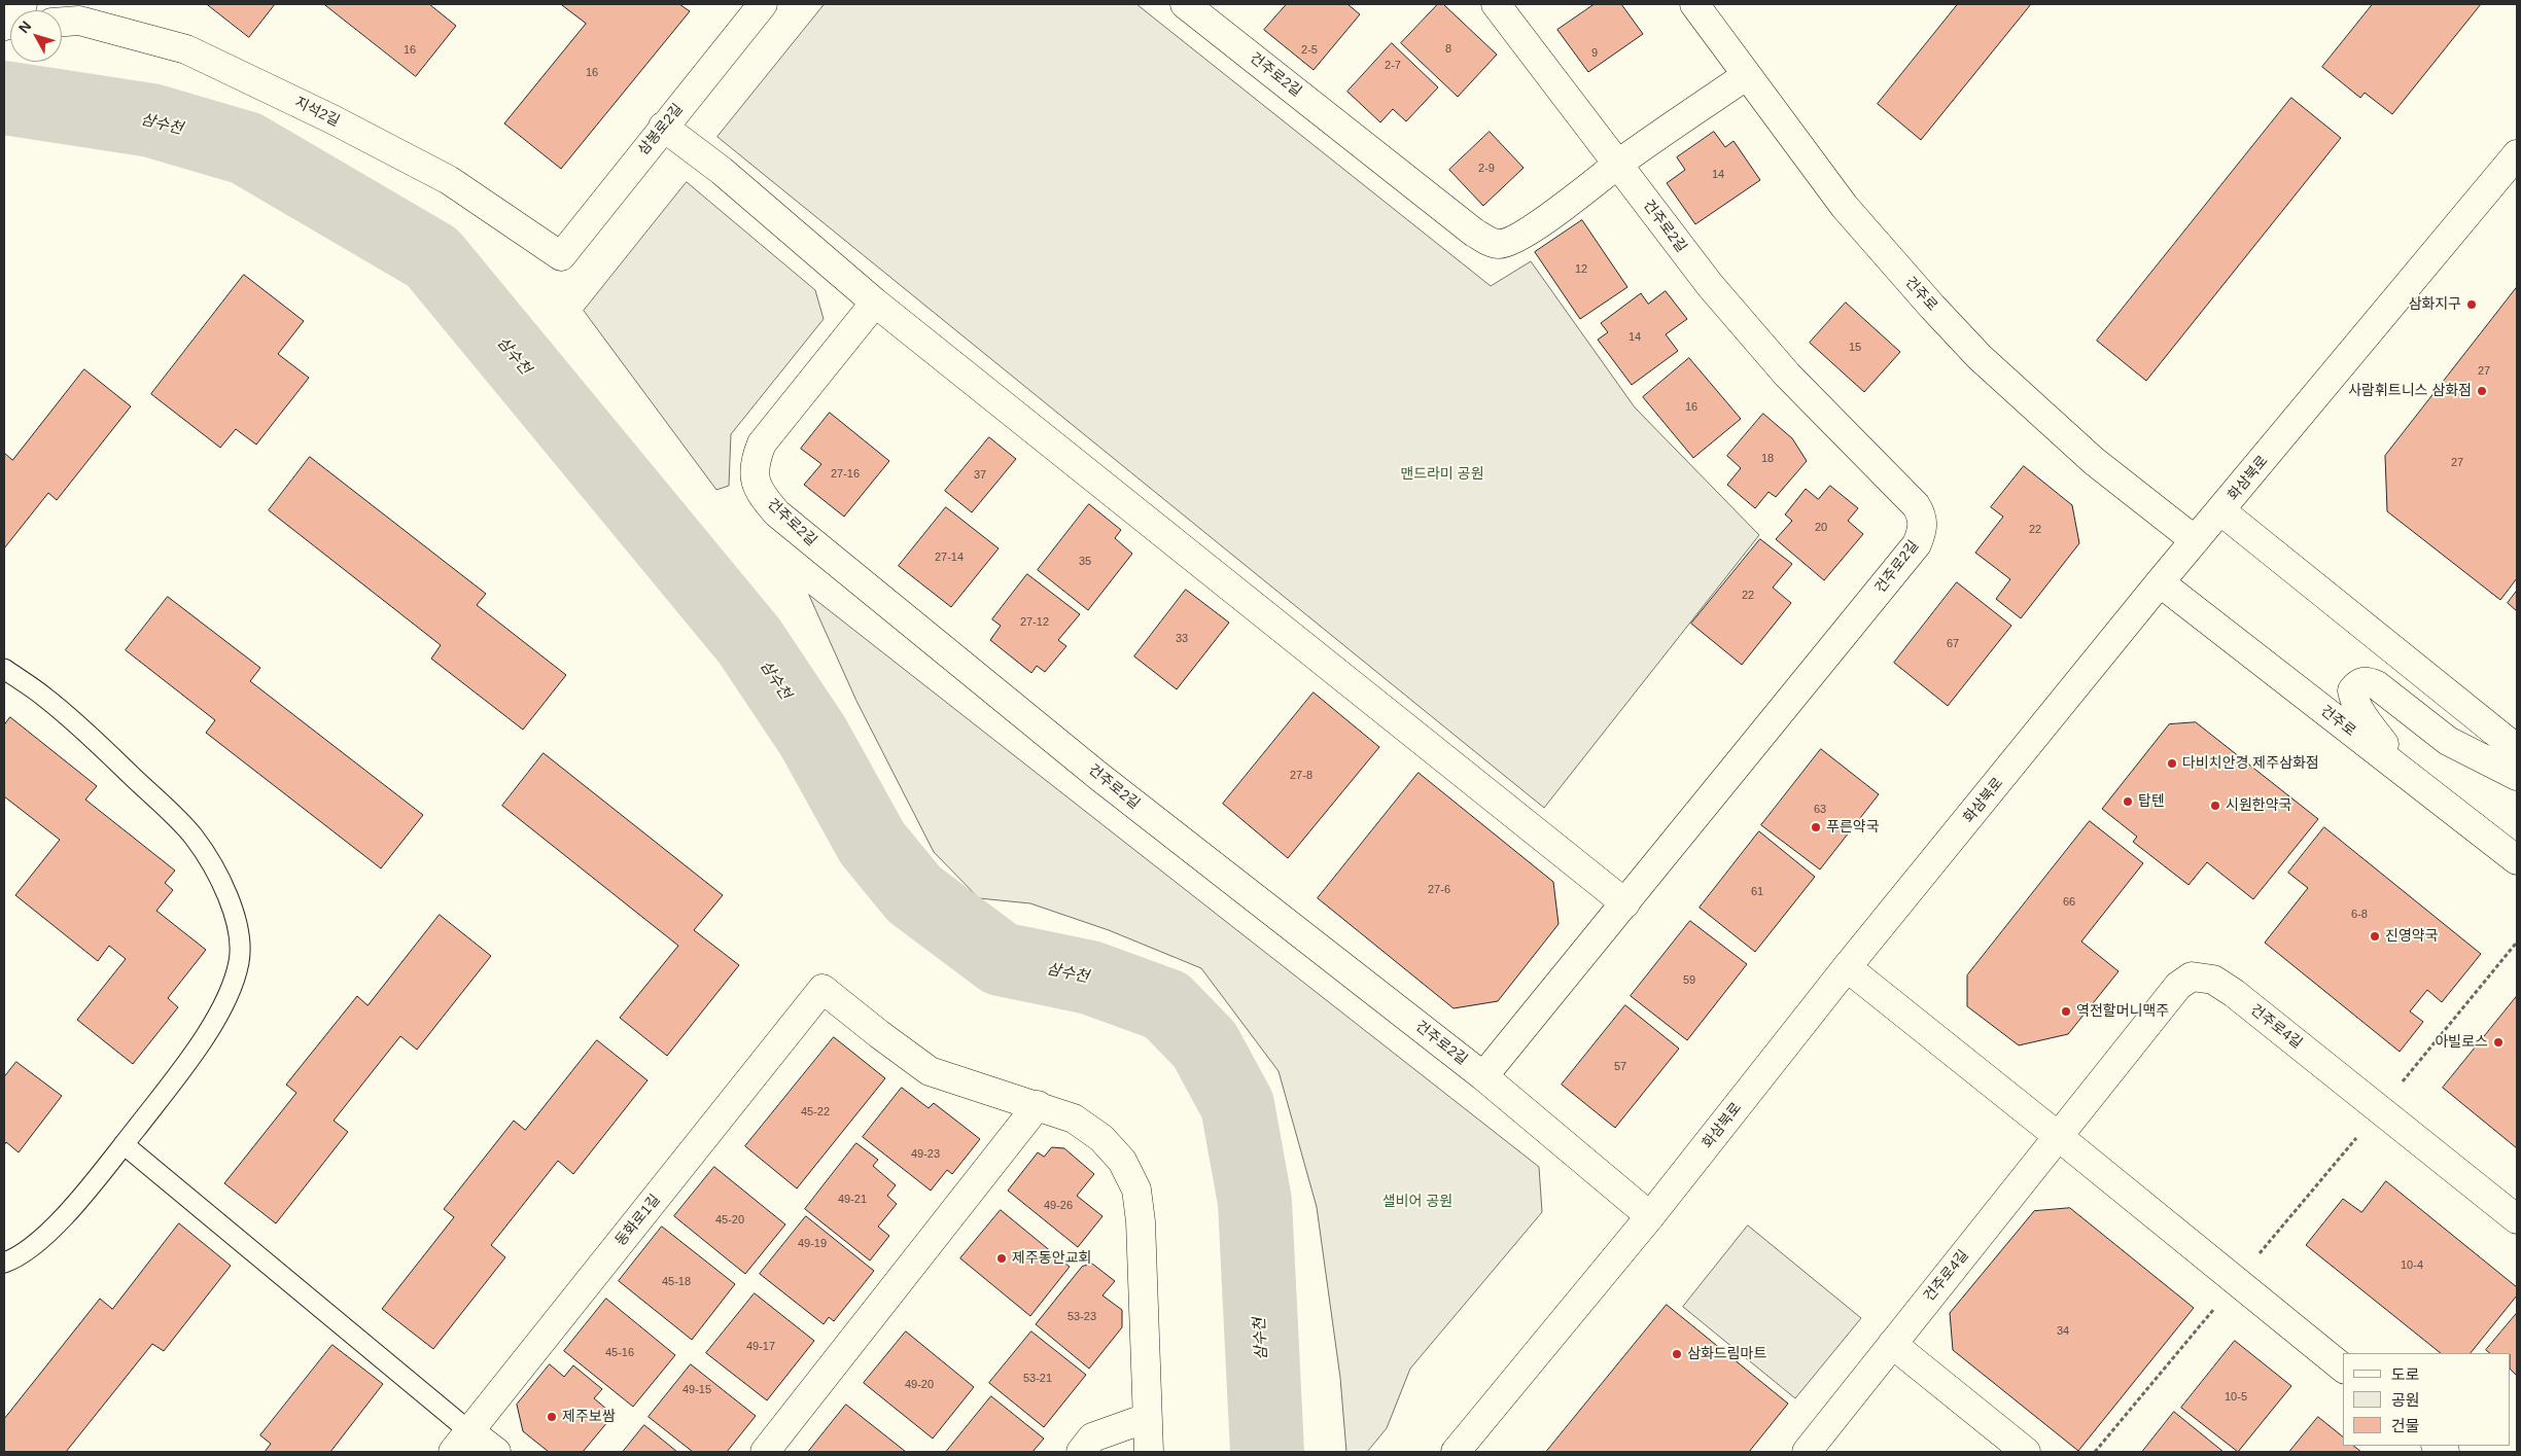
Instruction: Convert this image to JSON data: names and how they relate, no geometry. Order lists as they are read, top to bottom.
{
  "streets": {
    "street": [
      "건주로2길",
      "지석2길",
      "삼봉로2길",
      "건주로",
      "화삼북로",
      "건주로4길",
      "동화로1길"
    ]
  },
  "crossings": [
    ["지석2길", "삼봉로2길"],
    ["건주로", "화삼북로"]
  ],
  "water": ["삼수천"],
  "parks": ["맨드라미 공원", "샐비어 공원"],
  "places": [
    "삼화지구",
    "사람휘트니스 삼화점",
    "다비치안경 제주삼화점",
    "탑텐",
    "시원한약국",
    "푸른약국",
    "진영약국",
    "역전할머니맥주",
    "아빌로스",
    "제주동안교회",
    "삼화드림마트",
    "제주보쌈"
  ],
  "house_numbers": [
    "8",
    "16",
    "2-5",
    "9",
    "2-7",
    "16",
    "2-9",
    "14",
    "12",
    "14",
    "15",
    "27",
    "16",
    "18",
    "27",
    "27-16",
    "37",
    "20",
    "22",
    "27-14",
    "35",
    "22",
    "27-12",
    "33",
    "67",
    "27-8",
    "63",
    "27-6",
    "61",
    "66",
    "6-8",
    "59",
    "57",
    "45-22",
    "49-23",
    "49-21",
    "49-26",
    "45-20",
    "49-19",
    "10-4",
    "45-18",
    "53-23",
    "34",
    "49-17",
    "45-16",
    "53-21",
    "49-20",
    "49-15",
    "10-5"
  ],
  "legend": ["도로", "공원", "건물"],
  "north": "top left"
}
